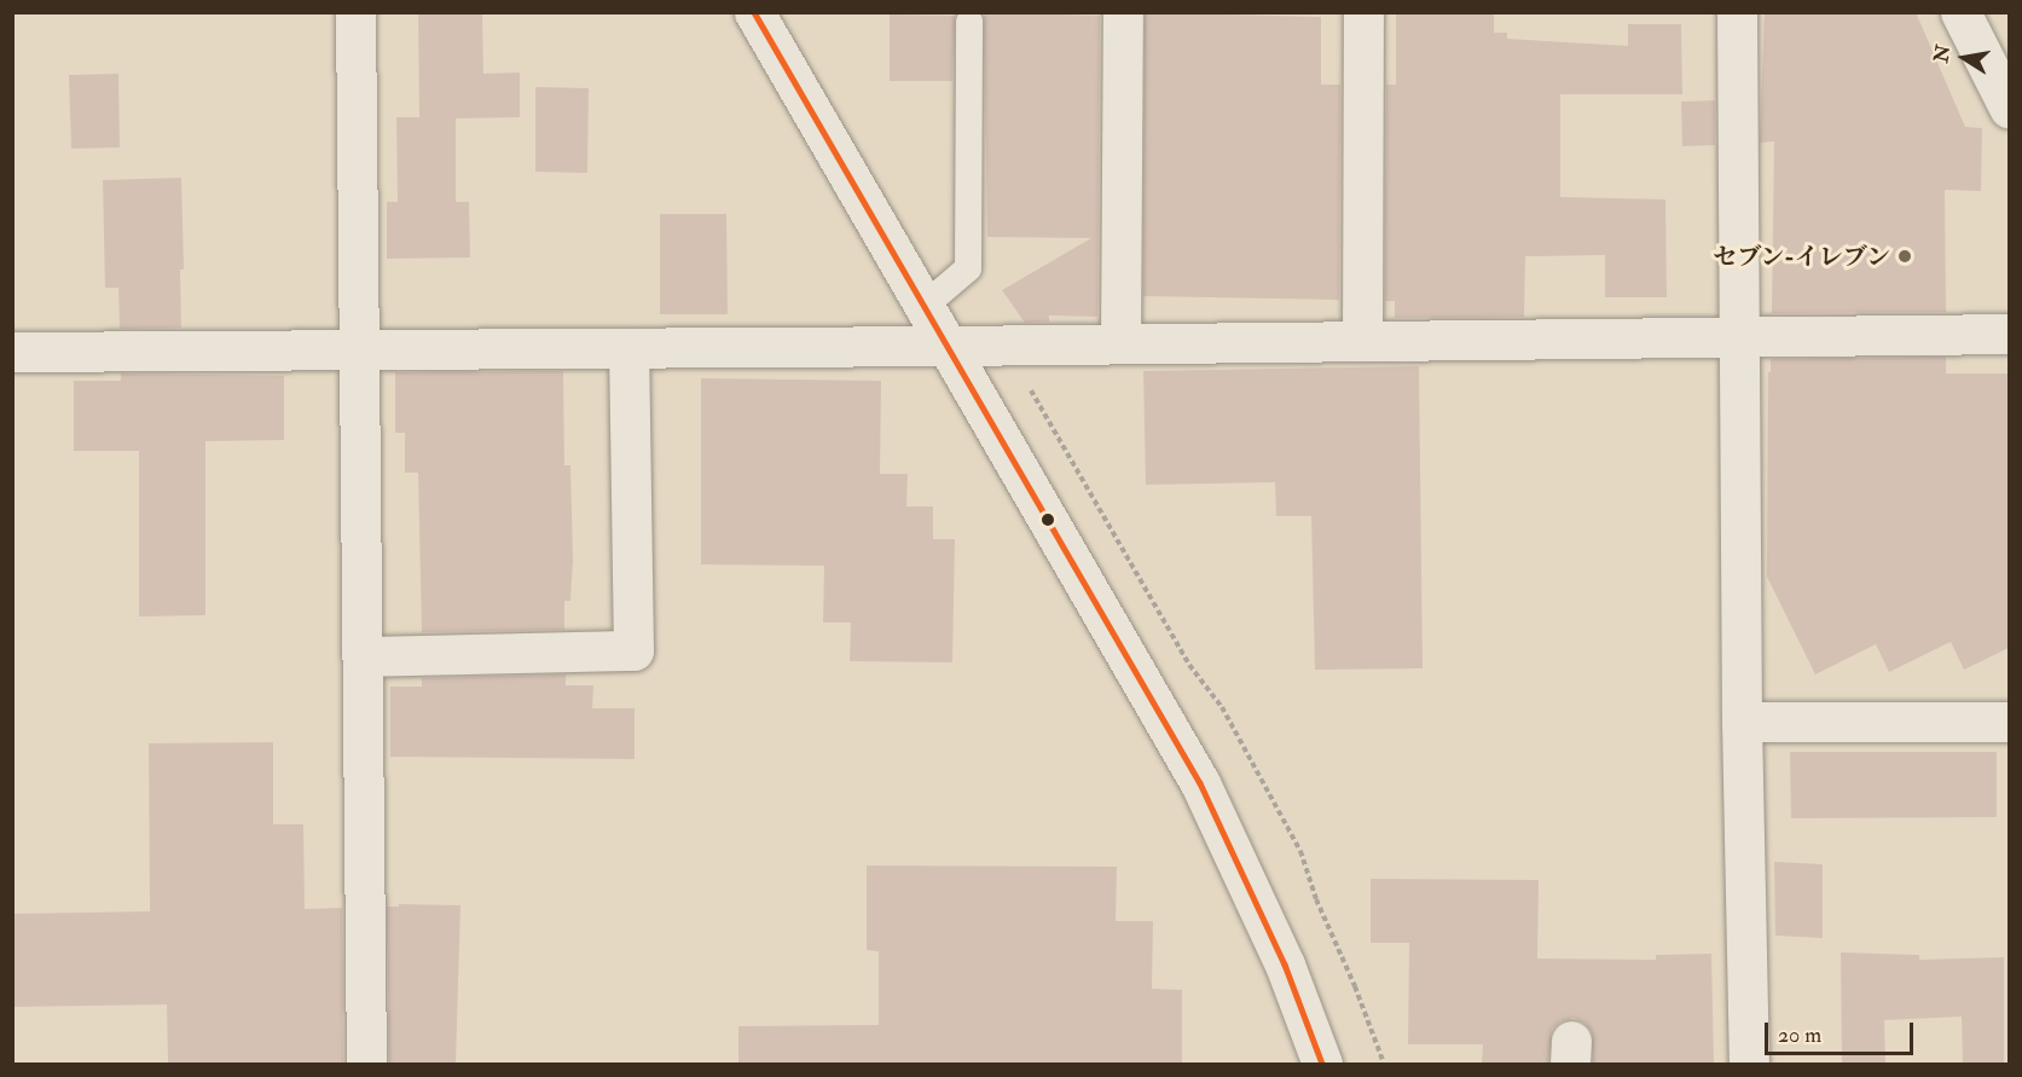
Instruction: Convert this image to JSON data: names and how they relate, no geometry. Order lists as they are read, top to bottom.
{
  "places": ["セブン-イレブン"],
  "scale_bar": "20 m",
  "north": "left"
}
